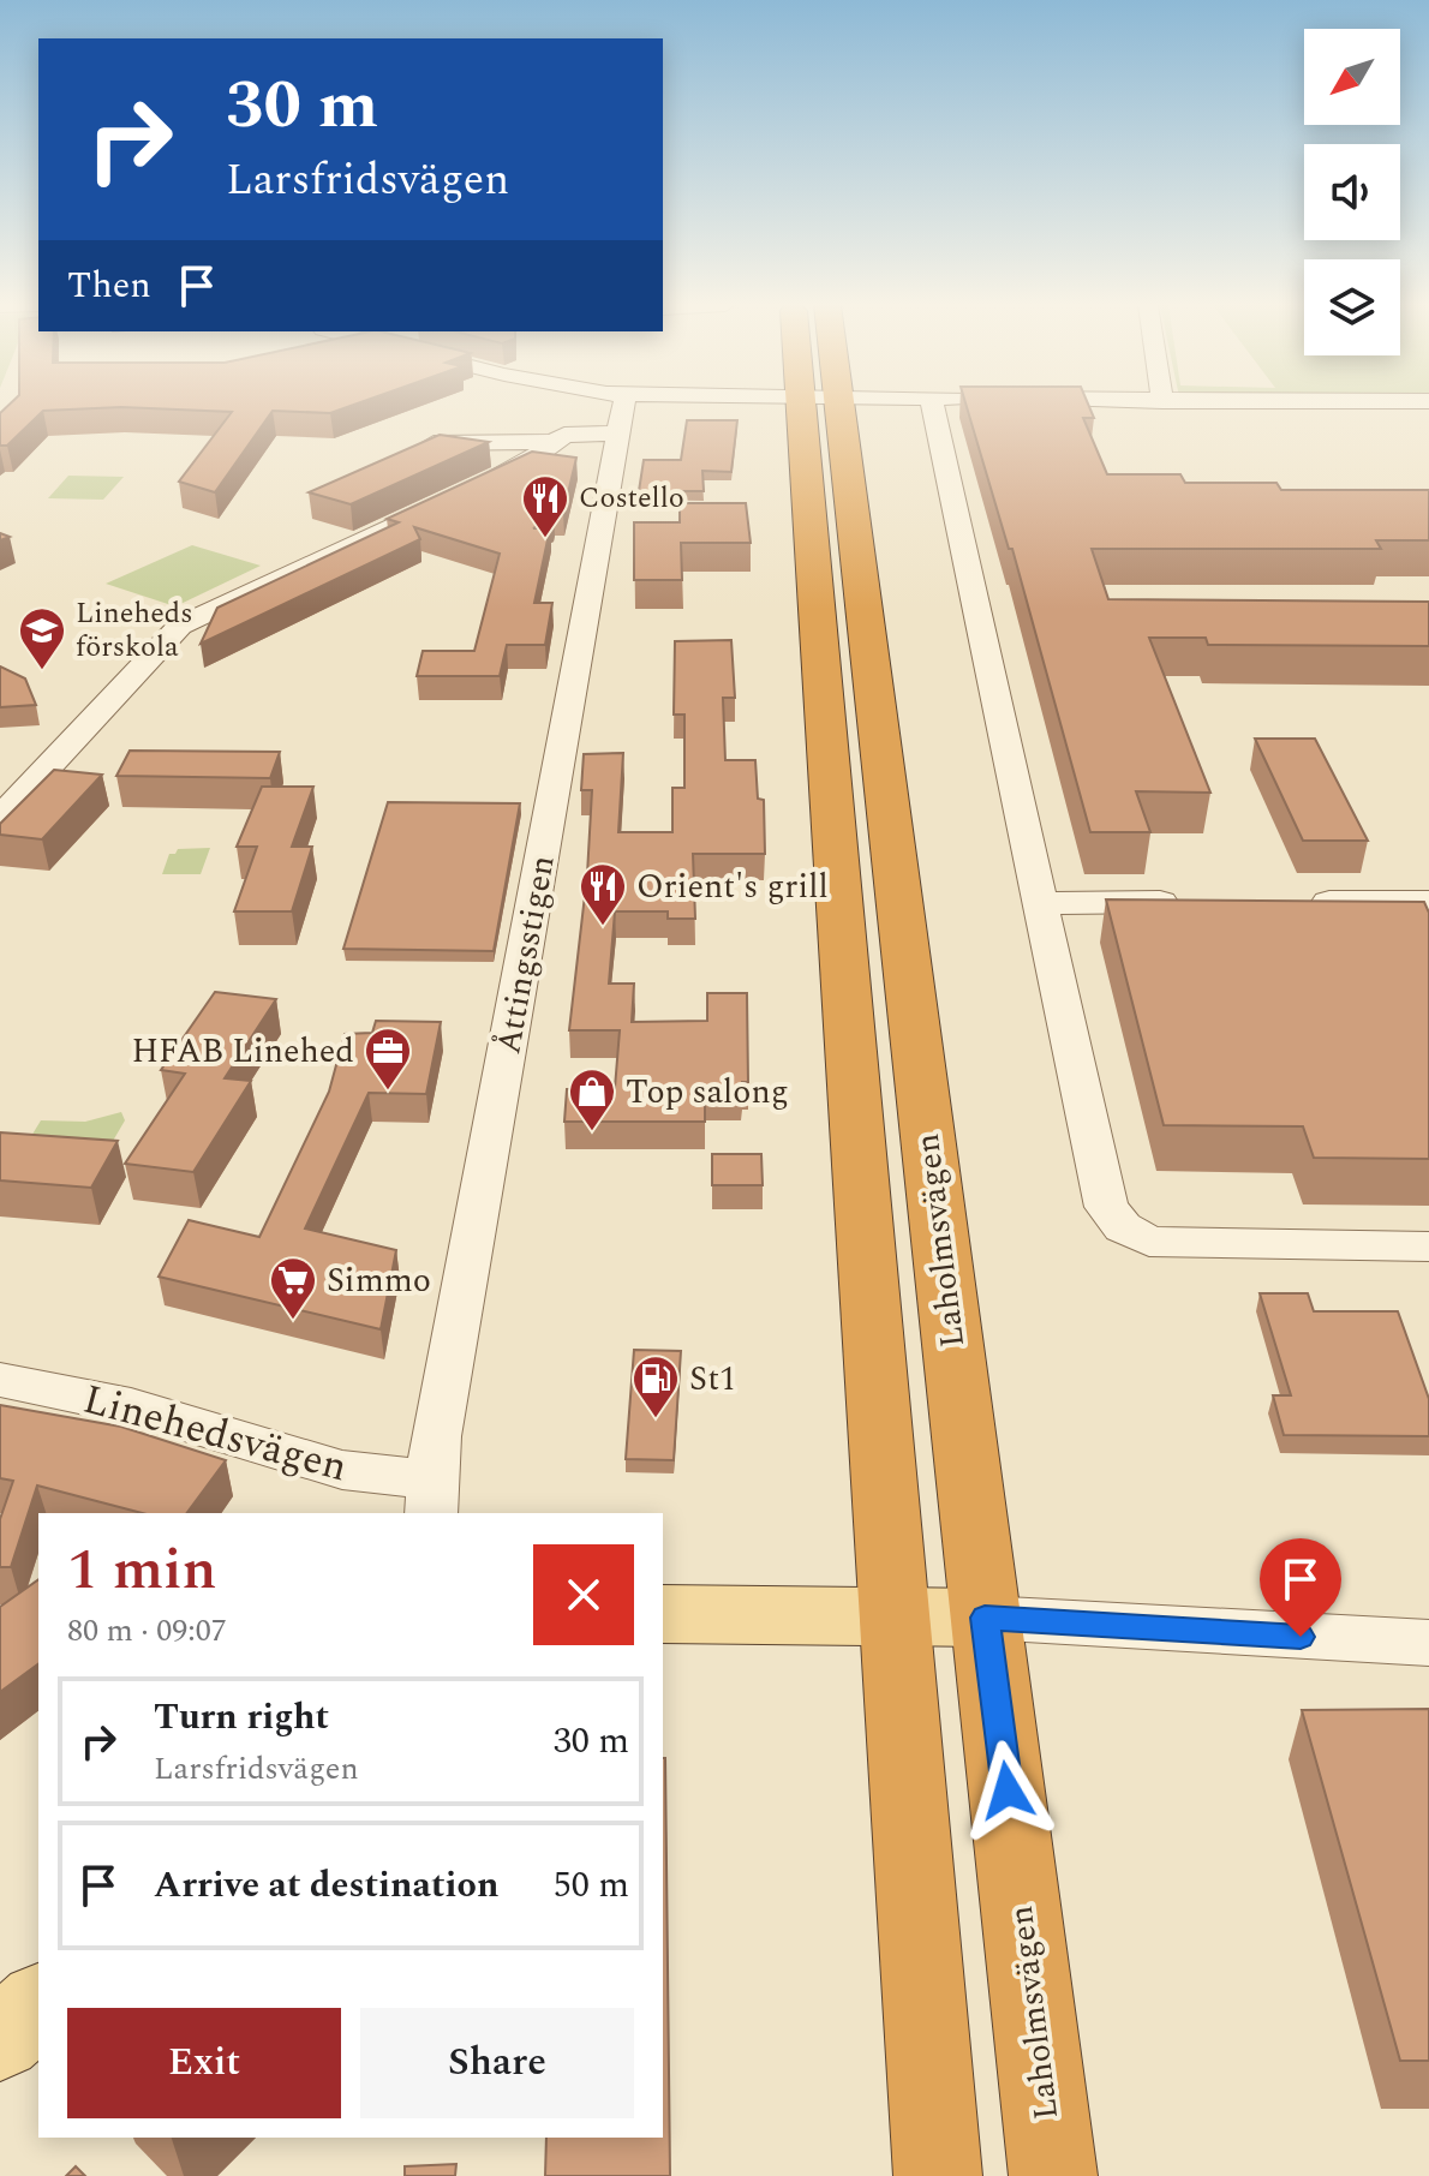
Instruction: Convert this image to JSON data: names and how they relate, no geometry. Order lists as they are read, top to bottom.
{
  "streets": {
    "highway": ["Laholmsvägen"],
    "street": ["Åttingsstigen", "Linehedsvägen"]
  },
  "crossings": [
    ["Åttingsstigen", "Linehedsvägen"]
  ],
  "places": {
    "restaurant": ["Costello", "Orient's grill"],
    "school or university": ["Lineheds förskola"],
    "office": ["HFAB Linehed"],
    "shop": ["Top salong"],
    "supermarket": ["Simmo"],
    "fuel station": ["St1"]
  },
  "north": "bottom left",
  "page": {
    "turn": ["30 m", "Larsfridsvägen"],
    "then": "Then",
    "heading": ["1 min", "80 m · 09:07"],
    "list": [
      {
        "name": "Turn right",
        "note": "Larsfridsvägen",
        "value": "30 m"
      },
      {
        "name": "Arrive at destination",
        "value": "50 m"
      }
    ],
    "buttons": ["Exit", "Share"]
  }
}
